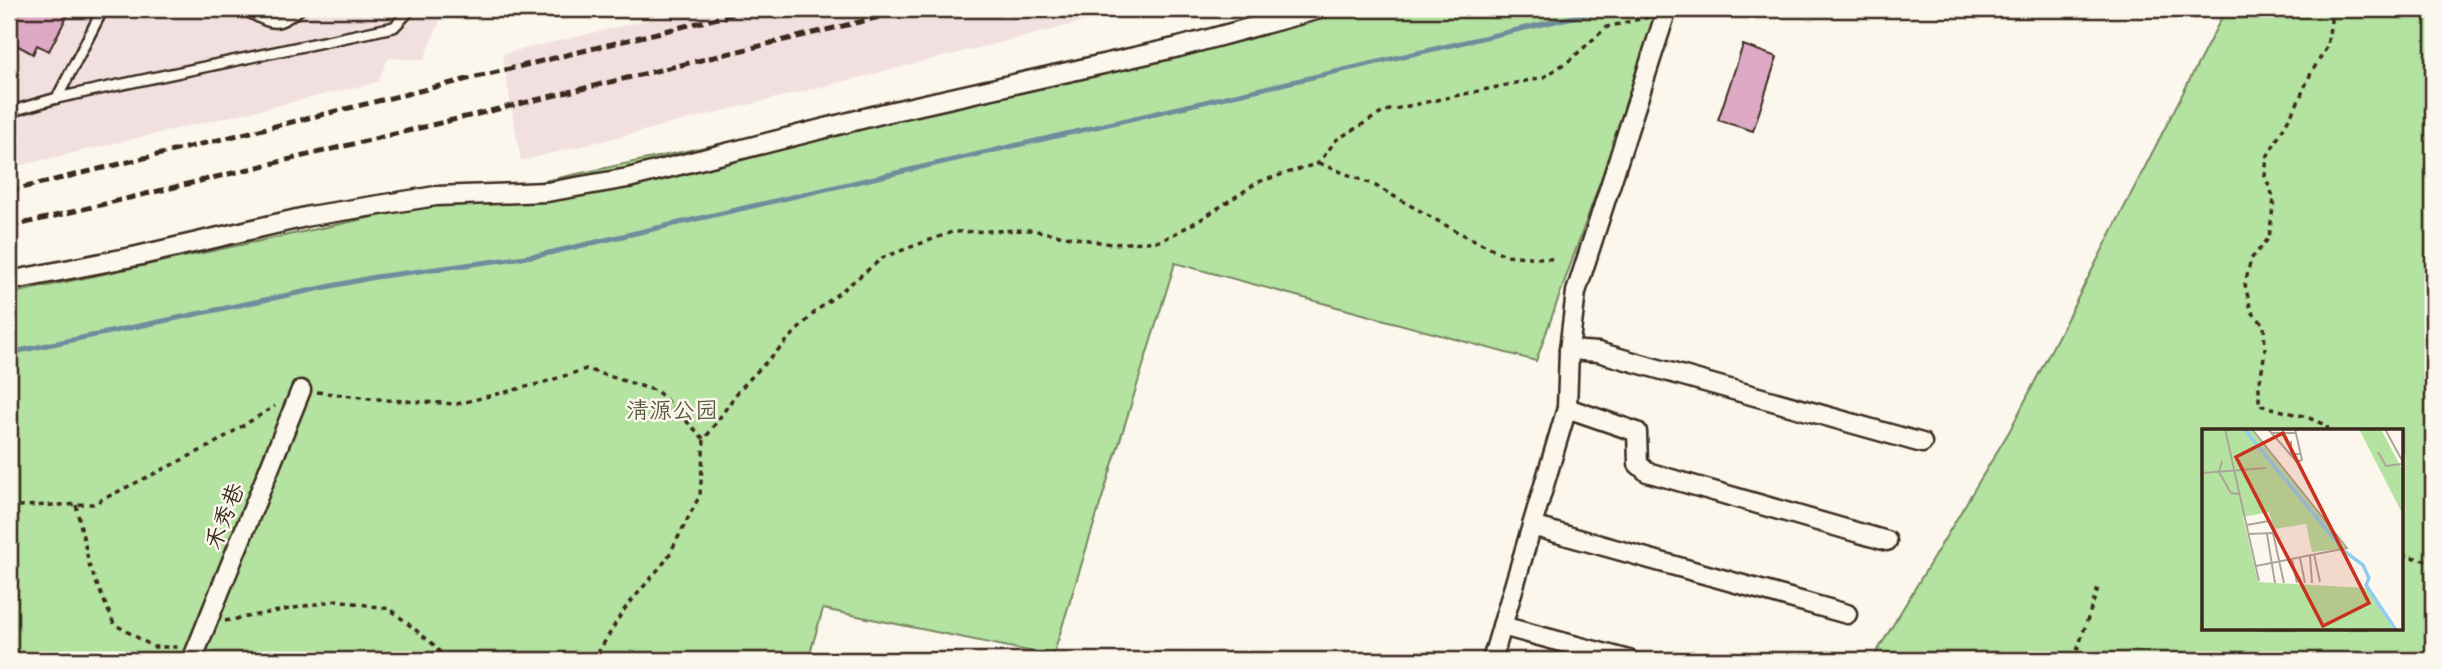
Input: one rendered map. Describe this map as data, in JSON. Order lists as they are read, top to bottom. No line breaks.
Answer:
{"streets":{"street":["禾秀巷"]},"parks":["清源公园"]}
